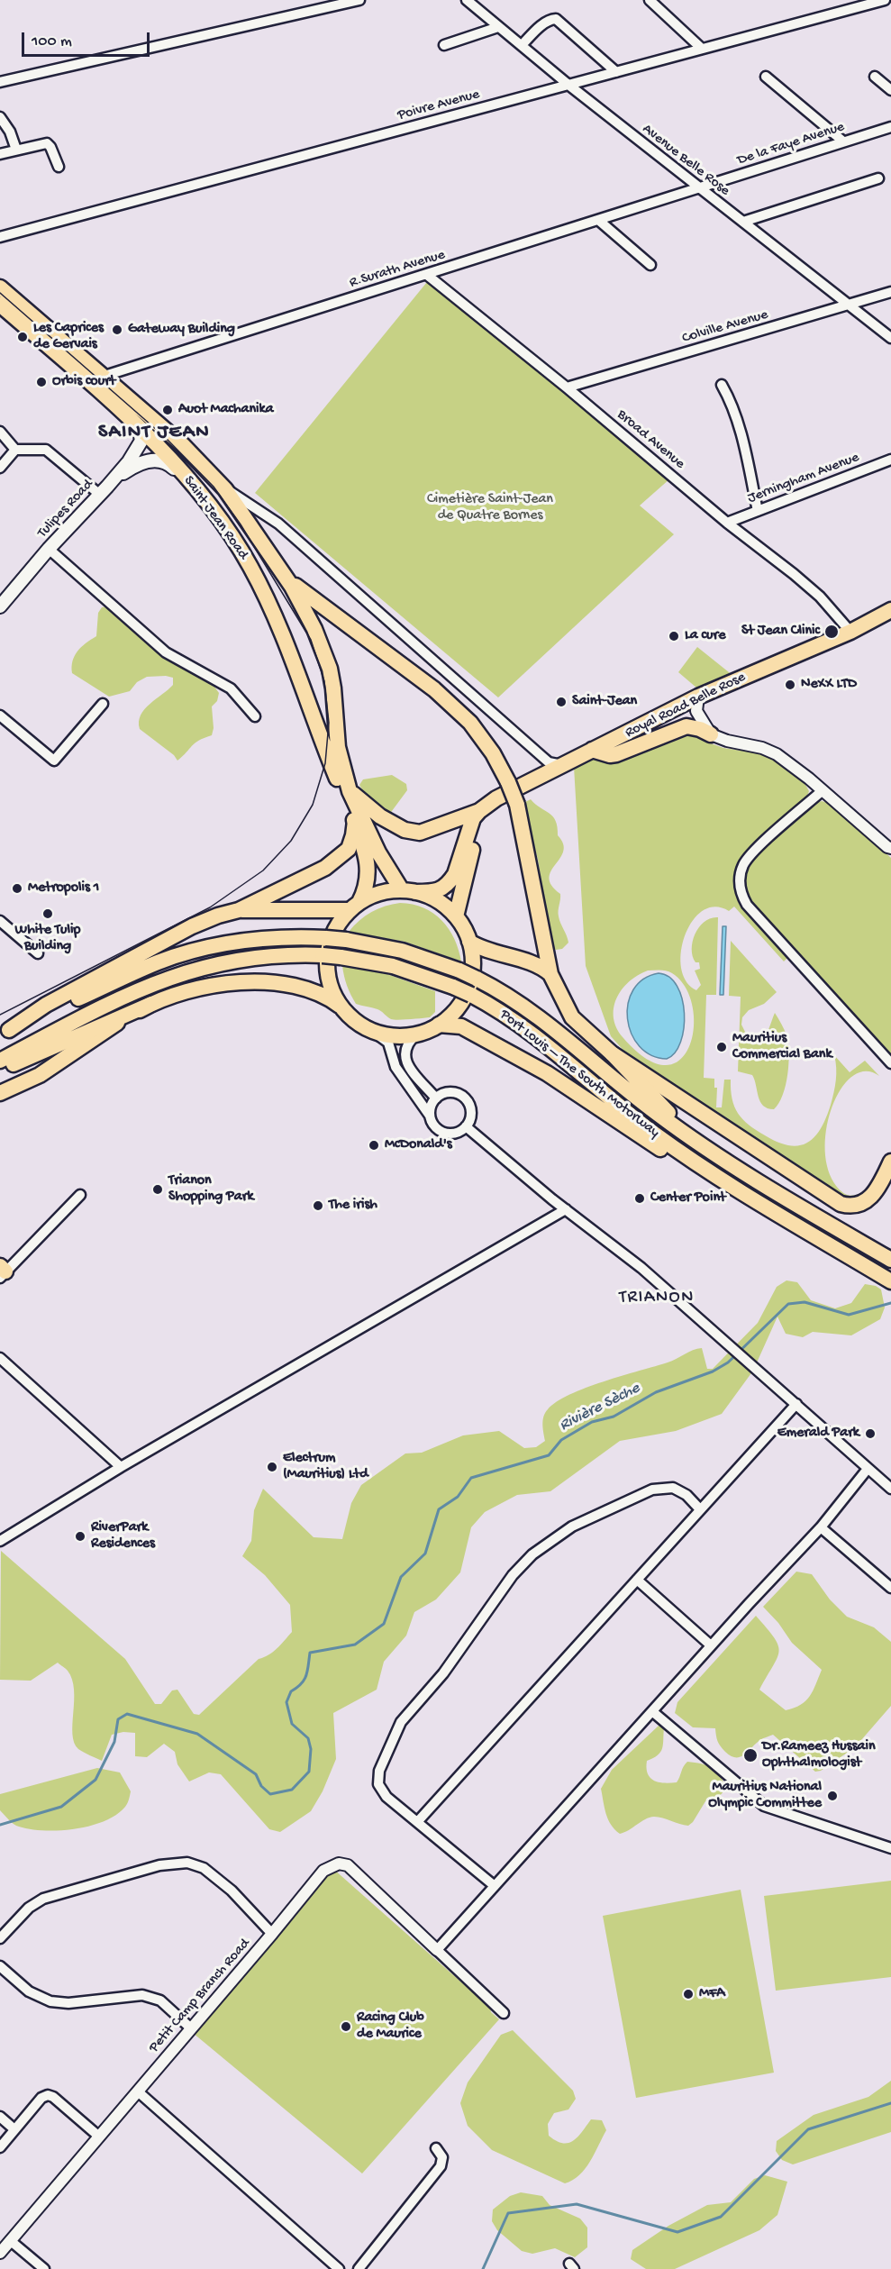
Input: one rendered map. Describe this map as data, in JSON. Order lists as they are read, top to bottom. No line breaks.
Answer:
{"streets":{"main road":["Tulipes Road","Saint Jean Road","Royal Road Belle Rose","Port Louis – The South Motorway"],"street":["Poivre Avenue","De la Faye Avenue","Avenue Belle Rose","R.Surath Avenue","Colville Avenue","Broad Avenue","Jerningham Avenue","Petit Camp Branch Road"]},"crossings":[["Poivre Avenue","Avenue Belle Rose"],["De la Faye Avenue","Avenue Belle Rose"],["De la Faye Avenue","R.Surath Avenue"],["Avenue Belle Rose","R.Surath Avenue"],["Avenue Belle Rose","Colville Avenue"],["R.Surath Avenue","Broad Avenue"],["R.Surath Avenue","Saint Jean Road"],["Colville Avenue","Broad Avenue"],["Broad Avenue","Jerningham Avenue"],["Broad Avenue","Royal Road Belle Rose"],["Tulipes Road","Saint Jean Road"],["Saint Jean Road","Royal Road Belle Rose"]],"districts":["SAINT JEAN","TRIANON"],"water":["Rivière Sèche"],"parks":["Cimetière Saint-Jean de Quatre Bornes"],"places":["Gateway Building","Les Caprices de Gervais","Orbis court","Auot Machanika","St Jean Clinic","La cure","NeXX LTD","Saint-Jean","Metropolis 1","White Tulip Building","Mauritius Commercial Bank","McDonald's","Trianon Shopping Park","Center Point","The irish","Emerald Park","Electrum (Mauritius) Ltd","RiverPark Residences","Dr.Rameez Hussain Ophthalmologist","Mauritius National Olympic Committee","MFA","Racing Club de Maurice"],"scale_bar":"100 m"}
